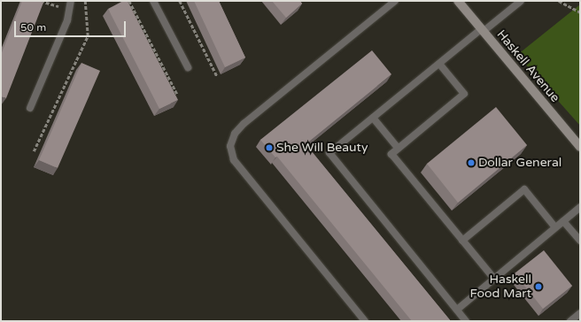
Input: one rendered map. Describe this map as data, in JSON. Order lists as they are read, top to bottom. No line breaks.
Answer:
{"streets":{"main road":["Haskell Avenue"]},"places":["She Will Beauty","Dollar General","Haskell Food Mart"],"scale_bar":"50 m"}
